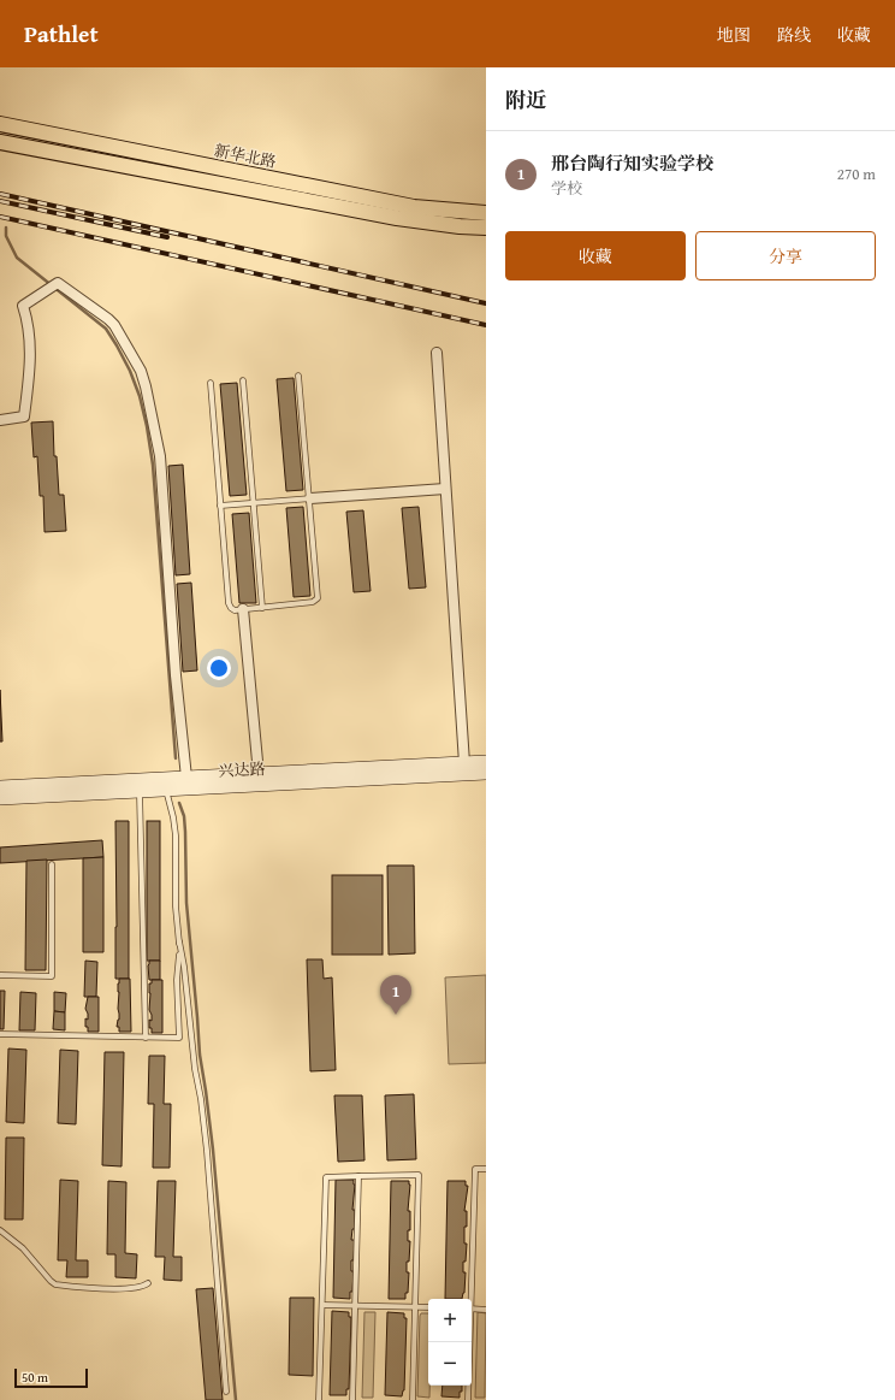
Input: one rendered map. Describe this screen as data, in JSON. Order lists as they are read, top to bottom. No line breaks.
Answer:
{"streets":{"main road":["新华北路","兴达路"]},"scale_bar":"50 m","page":{"header":"Pathlet","nav":["地图","路线","收藏"],"heading":"附近","list":[{"mark":"1","name":"邢台陶行知实验学校","note":"学校","value":"270 m"}],"buttons":["收藏","分享"],"pins":"1","map_buttons":["+","−"],"scale":"50 m"}}
